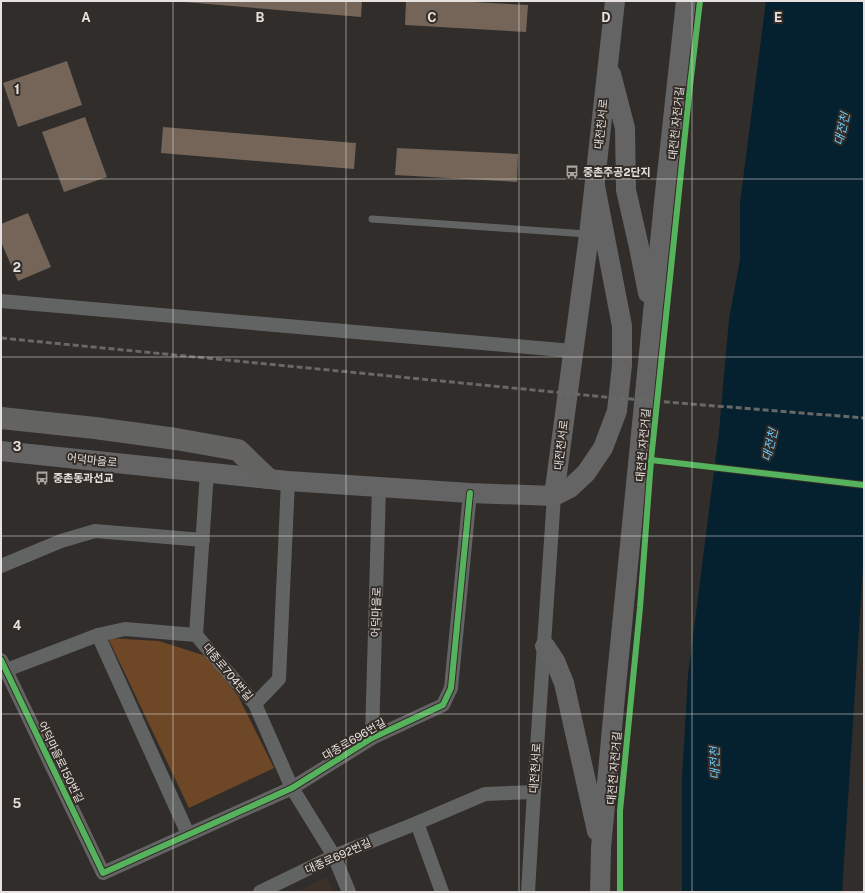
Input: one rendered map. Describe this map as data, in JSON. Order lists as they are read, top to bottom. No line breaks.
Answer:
{"streets":{"main road":["대전천서로","어덕마을로"],"street":["대종로704번길","대종로696번길","어덕마을로150번길","대종로692번길"],"cycle path":["대전천 자전거길"]},"crossings":[["대전천서로","어덕마을로"],["대전천서로","대종로692번길"],["어덕마을로","대종로696번길"],["대종로704번길","대종로696번길"],["대종로704번길","어덕마을로150번길"],["대종로704번길","대종로692번길"],["대종로696번길","어덕마을로150번길"]],"water":["대전천"],"places":{"bus stop":["중촌주공2단지","중촌동과선교"]},"grid":{"columns":["A","B","C","D","E"],"rows":["1","2","3","4","5"]}}
